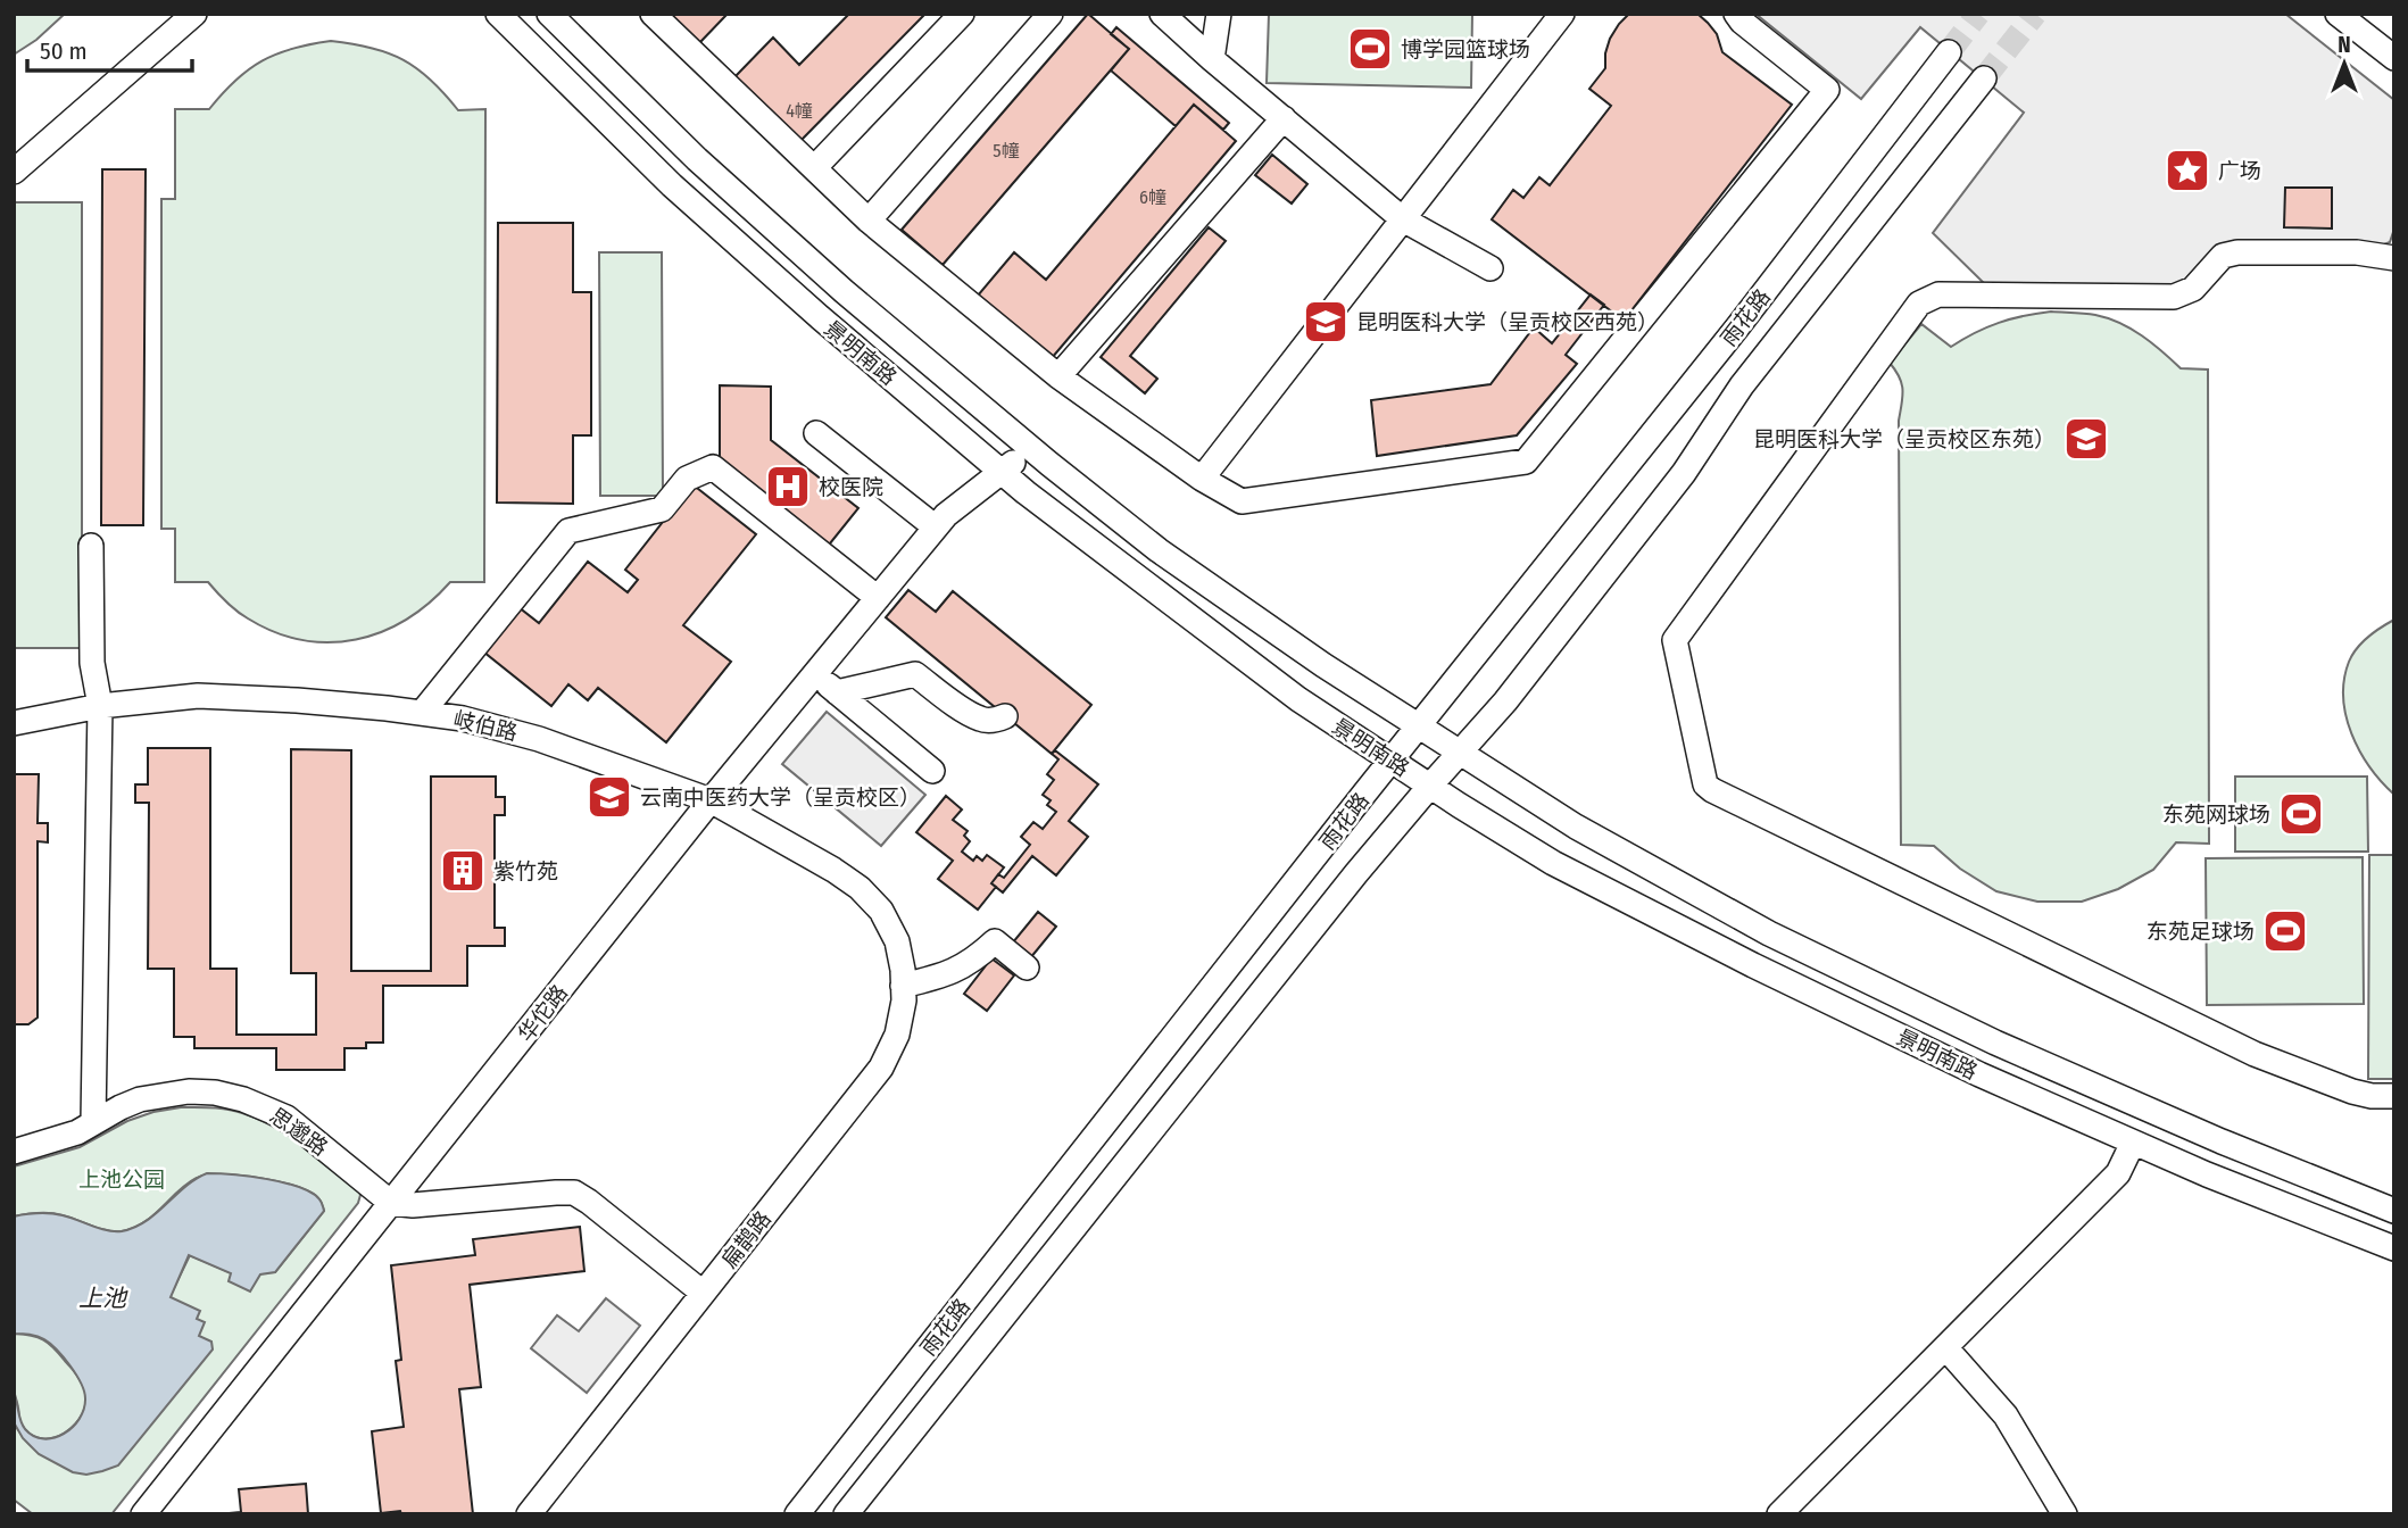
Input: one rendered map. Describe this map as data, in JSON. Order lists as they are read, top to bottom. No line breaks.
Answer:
{"streets":{"street":["雨花路","景明南路","岐伯路","华佗路","思邈路","扁鹊路"]},"crossings":[["雨花路","景明南路"],["景明南路","华佗路"],["岐伯路","华佗路"],["岐伯路","扁鹊路"],["华佗路","思邈路"]],"water":["上池"],"parks":["上池公园"],"places":{"sports":["博学园篮球场","东苑网球场","东苑足球场"],"place":["广场"],"school or university":["昆明医科大学（呈贡校区西苑）","昆明医科大学（呈贡校区东苑）","云南中医药大学（呈贡校区）"],"hospital":["校医院"],"building":["紫竹苑"]},"house_numbers":["4幢","5幢","6幢"],"scale_bar":"50 m","north":"top"}
